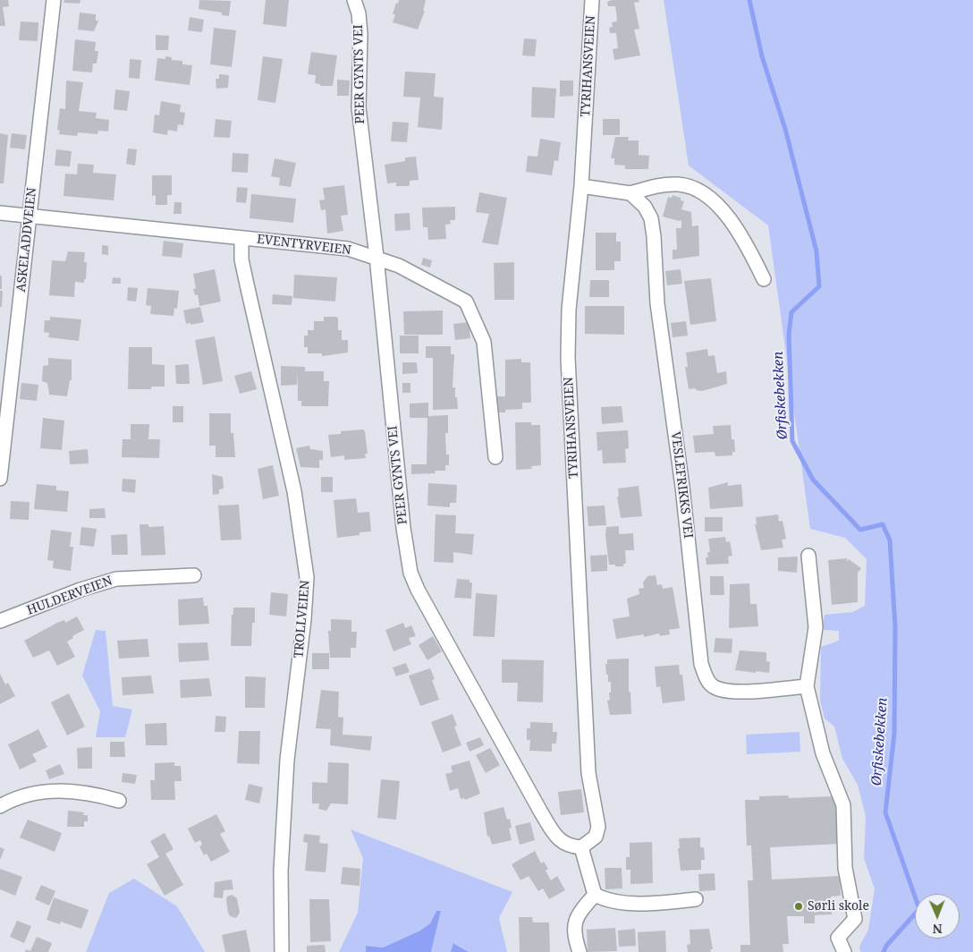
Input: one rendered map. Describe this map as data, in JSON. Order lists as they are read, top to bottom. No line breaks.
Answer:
{"streets":{"street":["TYRIHANSVEIEN","PEER GYNTS VEI","ASKELADDVEIEN","EVENTYRVEIEN","VESLEFRIKKS VEI","HULDERVEIEN","TROLLVEIEN"]},"crossings":[["TYRIHANSVEIEN","PEER GYNTS VEI"],["PEER GYNTS VEI","EVENTYRVEIEN"],["ASKELADDVEIEN","EVENTYRVEIEN"],["EVENTYRVEIEN","TROLLVEIEN"]],"water":["Ørfiskebekken"],"places":["Sørli skole"],"north":"bottom"}
